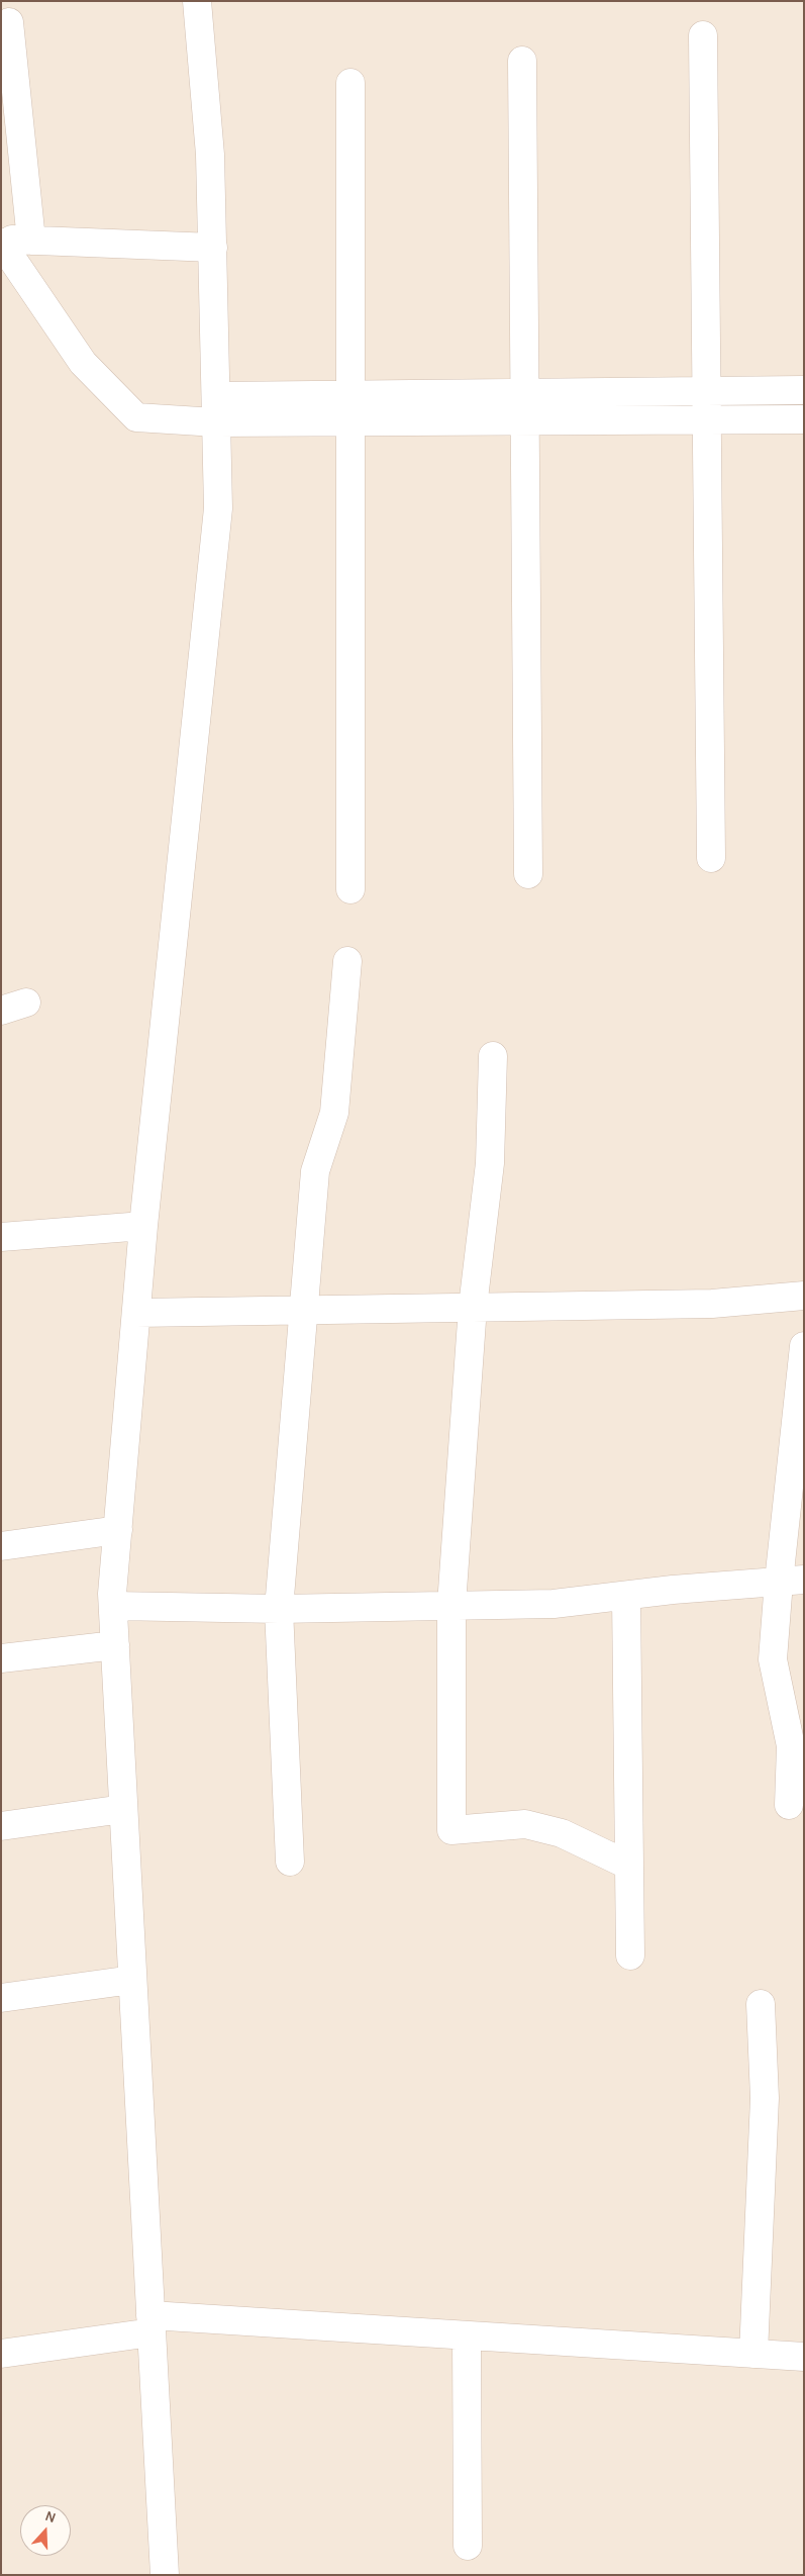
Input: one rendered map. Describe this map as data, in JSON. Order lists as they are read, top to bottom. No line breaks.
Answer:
{"north":"top"}
